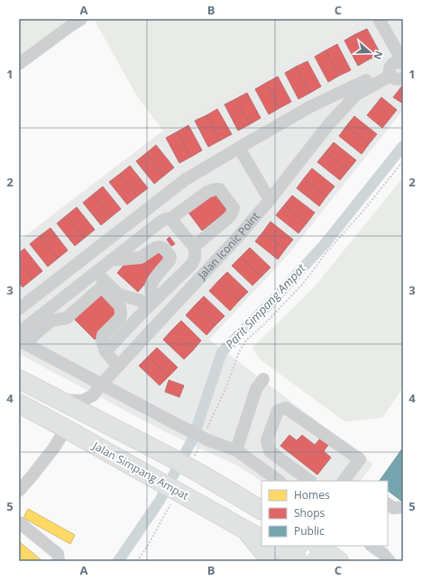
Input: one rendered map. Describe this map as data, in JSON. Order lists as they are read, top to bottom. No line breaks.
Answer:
{"streets":{"highway":["Jalan Simpang Ampat"],"street":["Jalan Iconic Point"]},"water":["Parit Simpang Ampat"],"legend":["Homes","Shops","Public"],"north":"right","grid":{"columns":["A","B","C"],"rows":["1","2","3","4","5"]}}
